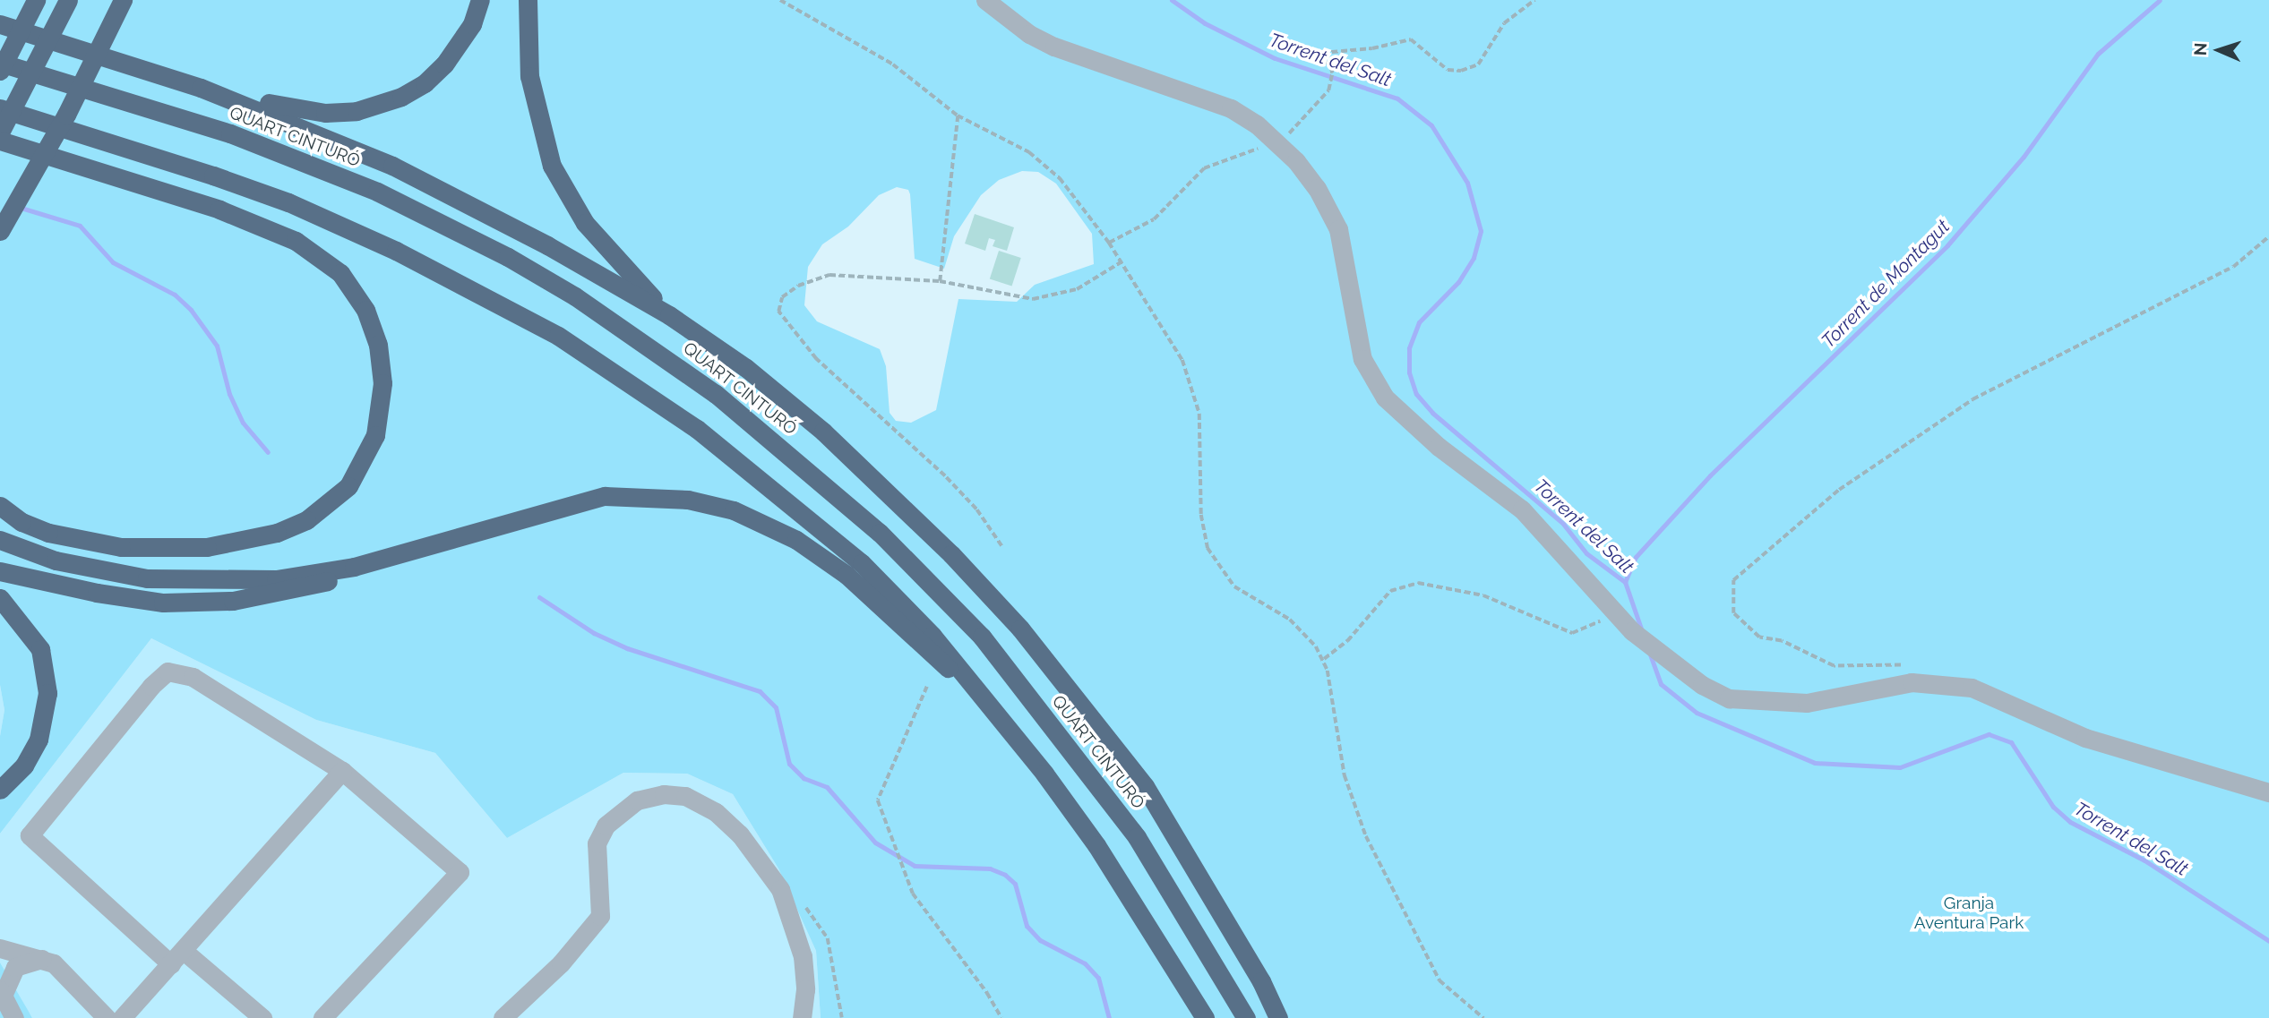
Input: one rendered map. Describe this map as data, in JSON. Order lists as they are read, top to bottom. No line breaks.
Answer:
{"streets":{"highway":["QUART CINTURÓ"]},"water":["Torrent del Salt","Torrent de Montagut"],"parks":["Granja Aventura Park"],"north":"left"}
